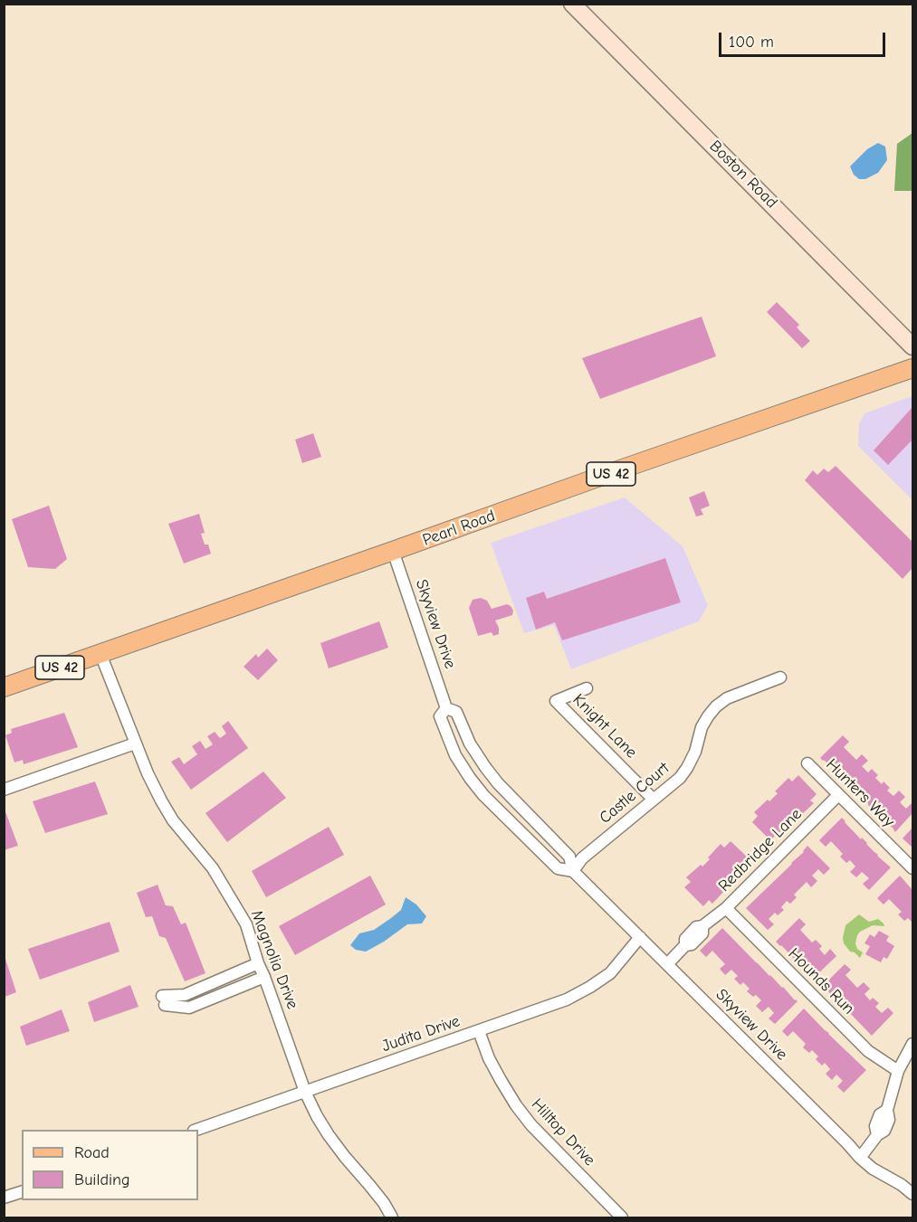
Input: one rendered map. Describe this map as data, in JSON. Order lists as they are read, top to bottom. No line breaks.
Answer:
{"streets":{"main road":["US 42","Pearl Road"],"street":["Boston Road","Skyview Drive","Knight Lane","Castle Court","Hunters Way","Redbridge Lane","Magnolia Drive","Hounds Run","Judita Drive","Hilltop Drive"]},"crossings":[["Pearl Road","Skyview Drive"],["Pearl Road","Magnolia Drive"],["Skyview Drive","Castle Court"],["Skyview Drive","Redbridge Lane"],["Skyview Drive","Judita Drive"],["Knight Lane","Castle Court"],["Hunters Way","Redbridge Lane"],["Redbridge Lane","Hounds Run"],["Magnolia Drive","Judita Drive"],["Judita Drive","Hilltop Drive"]],"legend":["Road","Building"],"scale_bar":"100 m"}
